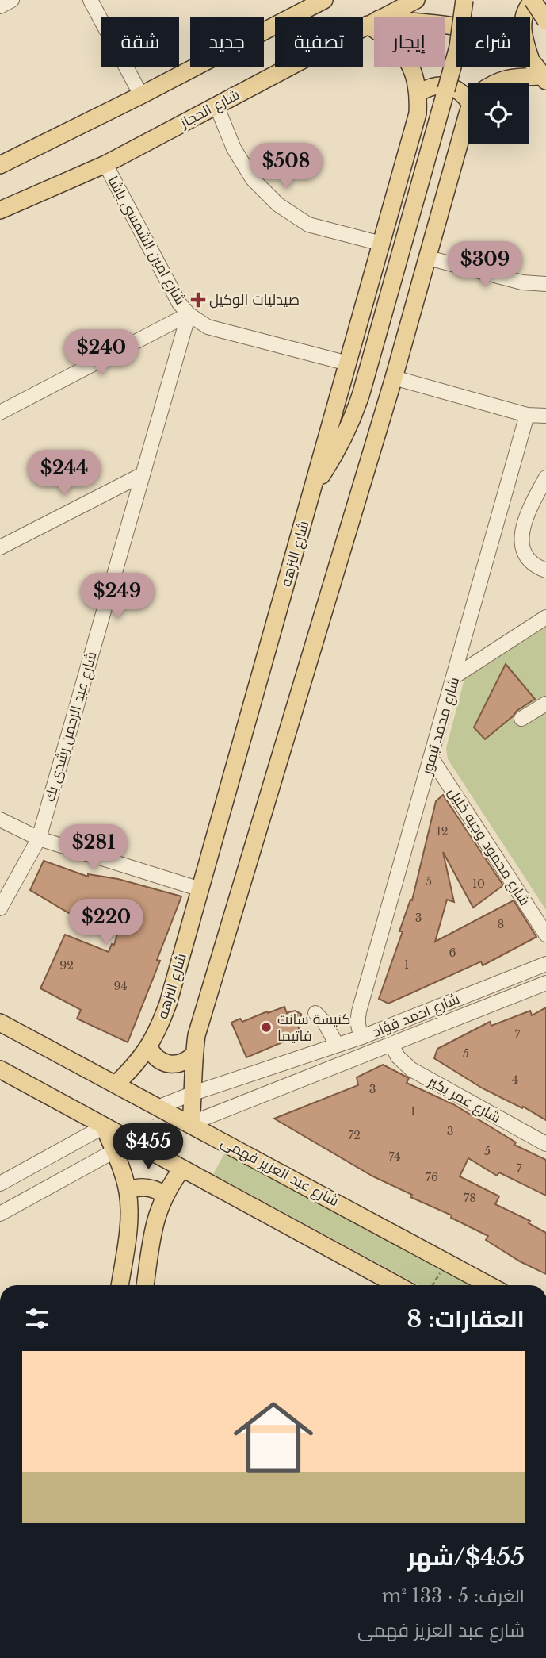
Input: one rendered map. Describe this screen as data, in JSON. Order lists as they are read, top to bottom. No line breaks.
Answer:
{"streets":{"main road":["شارع الحجاز","شارع النزهه","شارع عبد العزيز فهمى"],"street":["شارع امين الشمسى باشا","شارع محمد تيمور","شارع عبد الرحمن رشدى بك","شارع محمود وجيه خليل","شارع احمد فؤاد","شارع عمر بكير"]},"crossings":[["شارع الحجاز","شارع امين الشمسى باشا"],["شارع الحجاز","شارع النزهه"],["شارع امين الشمسى باشا","شارع النزهه"],["شارع امين الشمسى باشا","شارع عبد الرحمن رشدى بك"],["شارع النزهه","شارع عبد العزيز فهمى"],["شارع محمد تيمور","شارع محمود وجيه خليل"],["شارع محمد تيمور","شارع احمد فؤاد"],["شارع احمد فؤاد","شارع عمر بكير"],["شارع احمد فؤاد","شارع عبد العزيز فهمى"]],"places":{"health":["صيدليات الوكيل"],"other":["كنيسة سانت فاتيما"]},"house_numbers":["12","5","10","3","8","6","1","92","94","7","5","4","3","1","3","72","5","74","7","76","78"],"page":{"chip":["شراء","إيجار","تصفية","جديد","شقة"],"price":["$508","$309","$240","$244","$249","$281","$220","$455"],"heading":"العقارات: 8","list":[{"name":"$455/شهر","note":"الغرف: 5 · 133 m² · شارع عبد العزيز فهمى"}]}}
